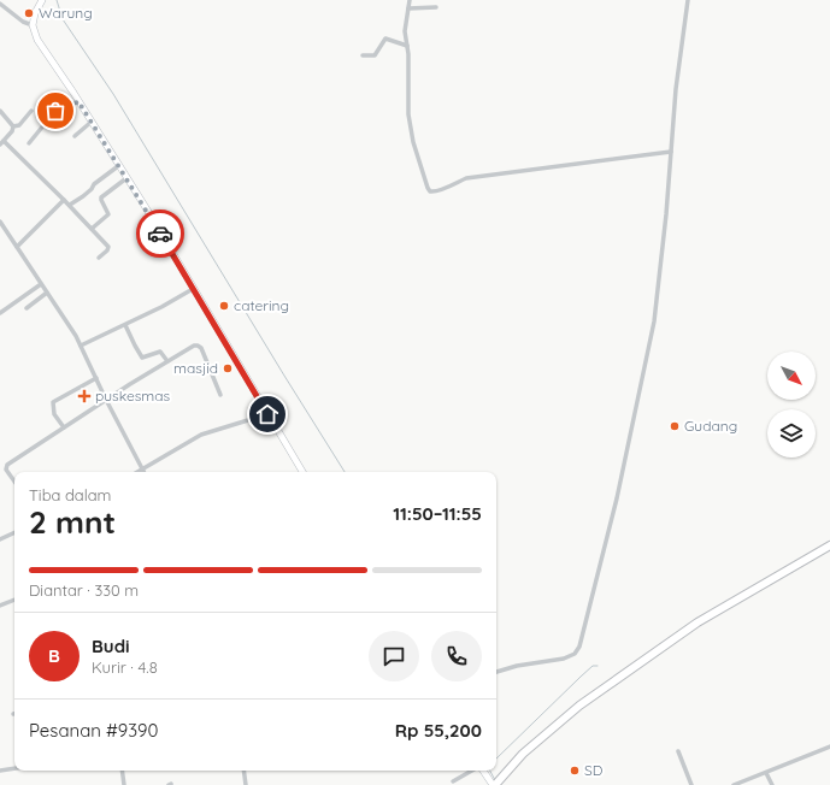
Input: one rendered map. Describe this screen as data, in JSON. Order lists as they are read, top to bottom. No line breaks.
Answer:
{"places":{"other":["Warung","catering","masjid","Gudang","SD"],"health":["puskesmas"]},"north":"bottom right","page":{"heading":["2 mnt","Tiba dalam","11:50–11:55"],"panel":["Budi","Kurir · 4.8","Pesanan #9390","Rp 55,200"],"bar":"Diantar · 330 m","round":"B"}}
